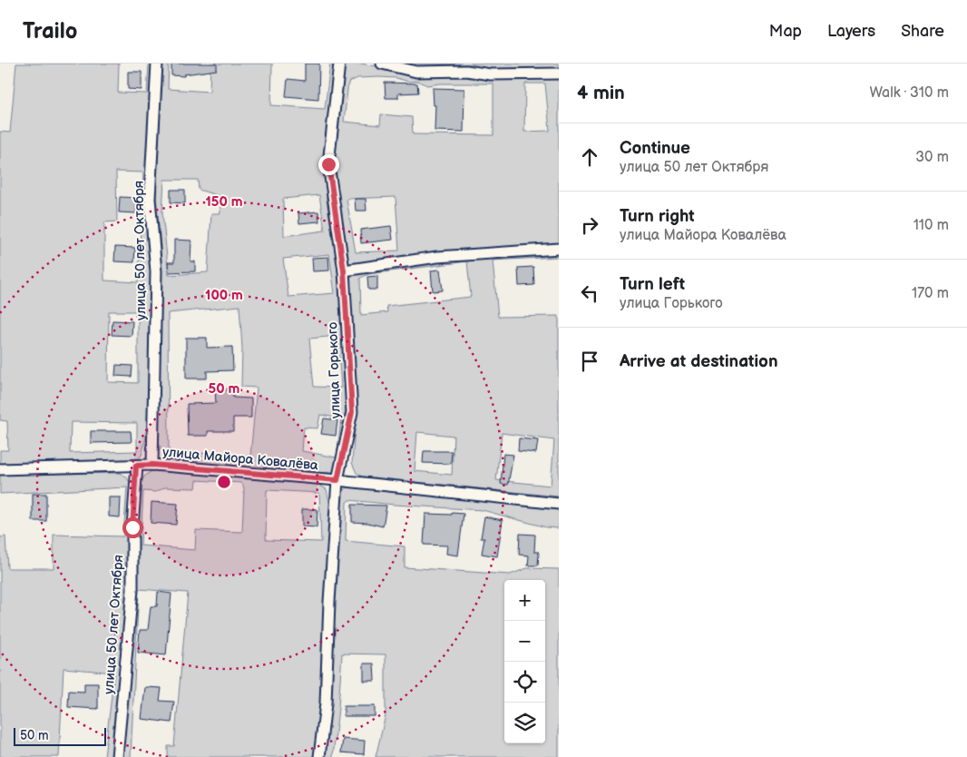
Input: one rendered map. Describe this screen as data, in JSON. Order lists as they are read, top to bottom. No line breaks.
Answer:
{"streets":{"street":["улица 50 лет Октября","улица Горького","улица Майора Ковалёва"]},"crossings":[["улица 50 лет Октября","улица Майора Ковалёва"],["улица Горького","улица Майора Ковалёва"]],"scale_bar":"50 m","page":{"header":"Trailo","nav":["Map","Layers","Share"],"heading":["4 min","Walk · 310 m"],"list":[["Continue","улица 50 лет Октября","30 m"],["Turn right","улица Майора Ковалёва","110 m"],["Turn left","улица Горького","170 m"],"Arrive at destination"],"map_buttons":["+","−"],"scale":"50 m"},"rings":["150 m","100 m","50 m"]}
